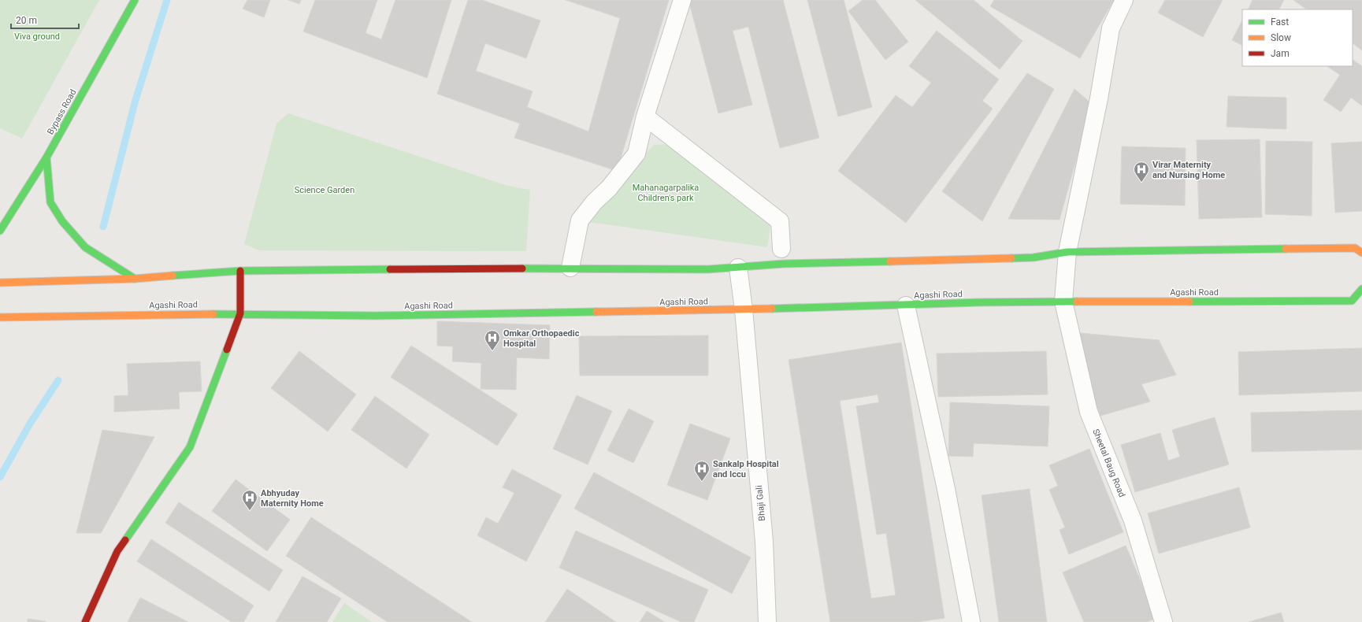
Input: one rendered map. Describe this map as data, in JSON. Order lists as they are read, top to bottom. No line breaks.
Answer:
{"streets":{"street":["Bypass Road","Agashi Road","Sheetal Baug Road","Bhaji Gali"]},"crossings":[["Agashi Road","Sheetal Baug Road"],["Agashi Road","Bhaji Gali"]],"parks":["Viva ground","Mahanagarpalika Children's park","Science Garden"],"places":{"hospital":["Virar Maternity and Nursing Home","Omkar Orthopaedic Hospital","Sankalp Hospital and Iccu","Abhyuday Maternity Home"]},"legend":["Fast","Slow","Jam"],"scale_bar":"20 m"}
